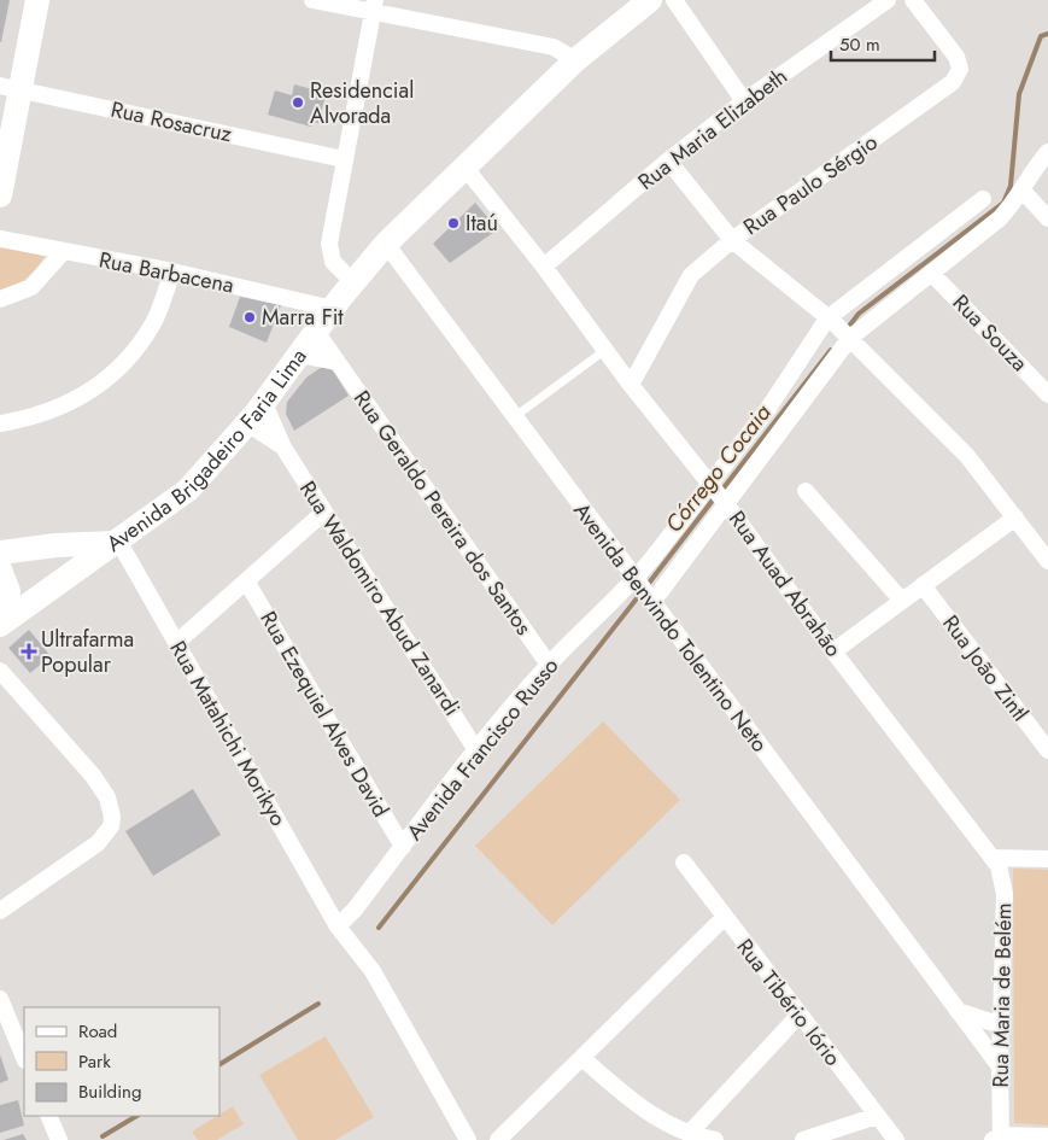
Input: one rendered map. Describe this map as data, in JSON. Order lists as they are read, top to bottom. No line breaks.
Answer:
{"streets":{"main road":["Avenida Brigadeiro Faria Lima"],"street":["Rua Rosacruz","Rua Maria Elizabeth","Rua Paulo Sérgio","Rua Barbacena","Rua Souza","Rua Geraldo Pereira dos Santos","Rua Auad Abrahão","Rua Waldomiro Abud Zanardi","Avenida Benvindo Tolentino Neto","Rua João Zintl","Rua Ezequiel Alves David","Rua Matahichi Morikyo","Avenida Francisco Russo","Rua Maria de Belém","Rua Tibério Iório"]},"crossings":[["Rua Maria Elizabeth","Rua Auad Abrahão"],["Rua Paulo Sérgio","Rua Auad Abrahão"],["Rua Barbacena","Avenida Brigadeiro Faria Lima"],["Avenida Brigadeiro Faria Lima","Rua Geraldo Pereira dos Santos"],["Avenida Brigadeiro Faria Lima","Rua Auad Abrahão"],["Avenida Brigadeiro Faria Lima","Rua Waldomiro Abud Zanardi"],["Avenida Brigadeiro Faria Lima","Avenida Benvindo Tolentino Neto"],["Avenida Brigadeiro Faria Lima","Rua Matahichi Morikyo"],["Rua Geraldo Pereira dos Santos","Avenida Francisco Russo"],["Rua Auad Abrahão","Avenida Francisco Russo"],["Rua Auad Abrahão","Rua Maria de Belém"],["Rua Waldomiro Abud Zanardi","Avenida Francisco Russo"],["Avenida Benvindo Tolentino Neto","Avenida Francisco Russo"],["Avenida Benvindo Tolentino Neto","Rua Maria de Belém"],["Rua Ezequiel Alves David","Avenida Francisco Russo"],["Rua Matahichi Morikyo","Avenida Francisco Russo"]],"water":["Córrego Cocaia"],"places":{"other":["Residencial Alvorada","Itaú","Marra Fit"],"health":["Ultrafarma Popular"]},"legend":["Road","Park","Building"],"scale_bar":"50 m"}
